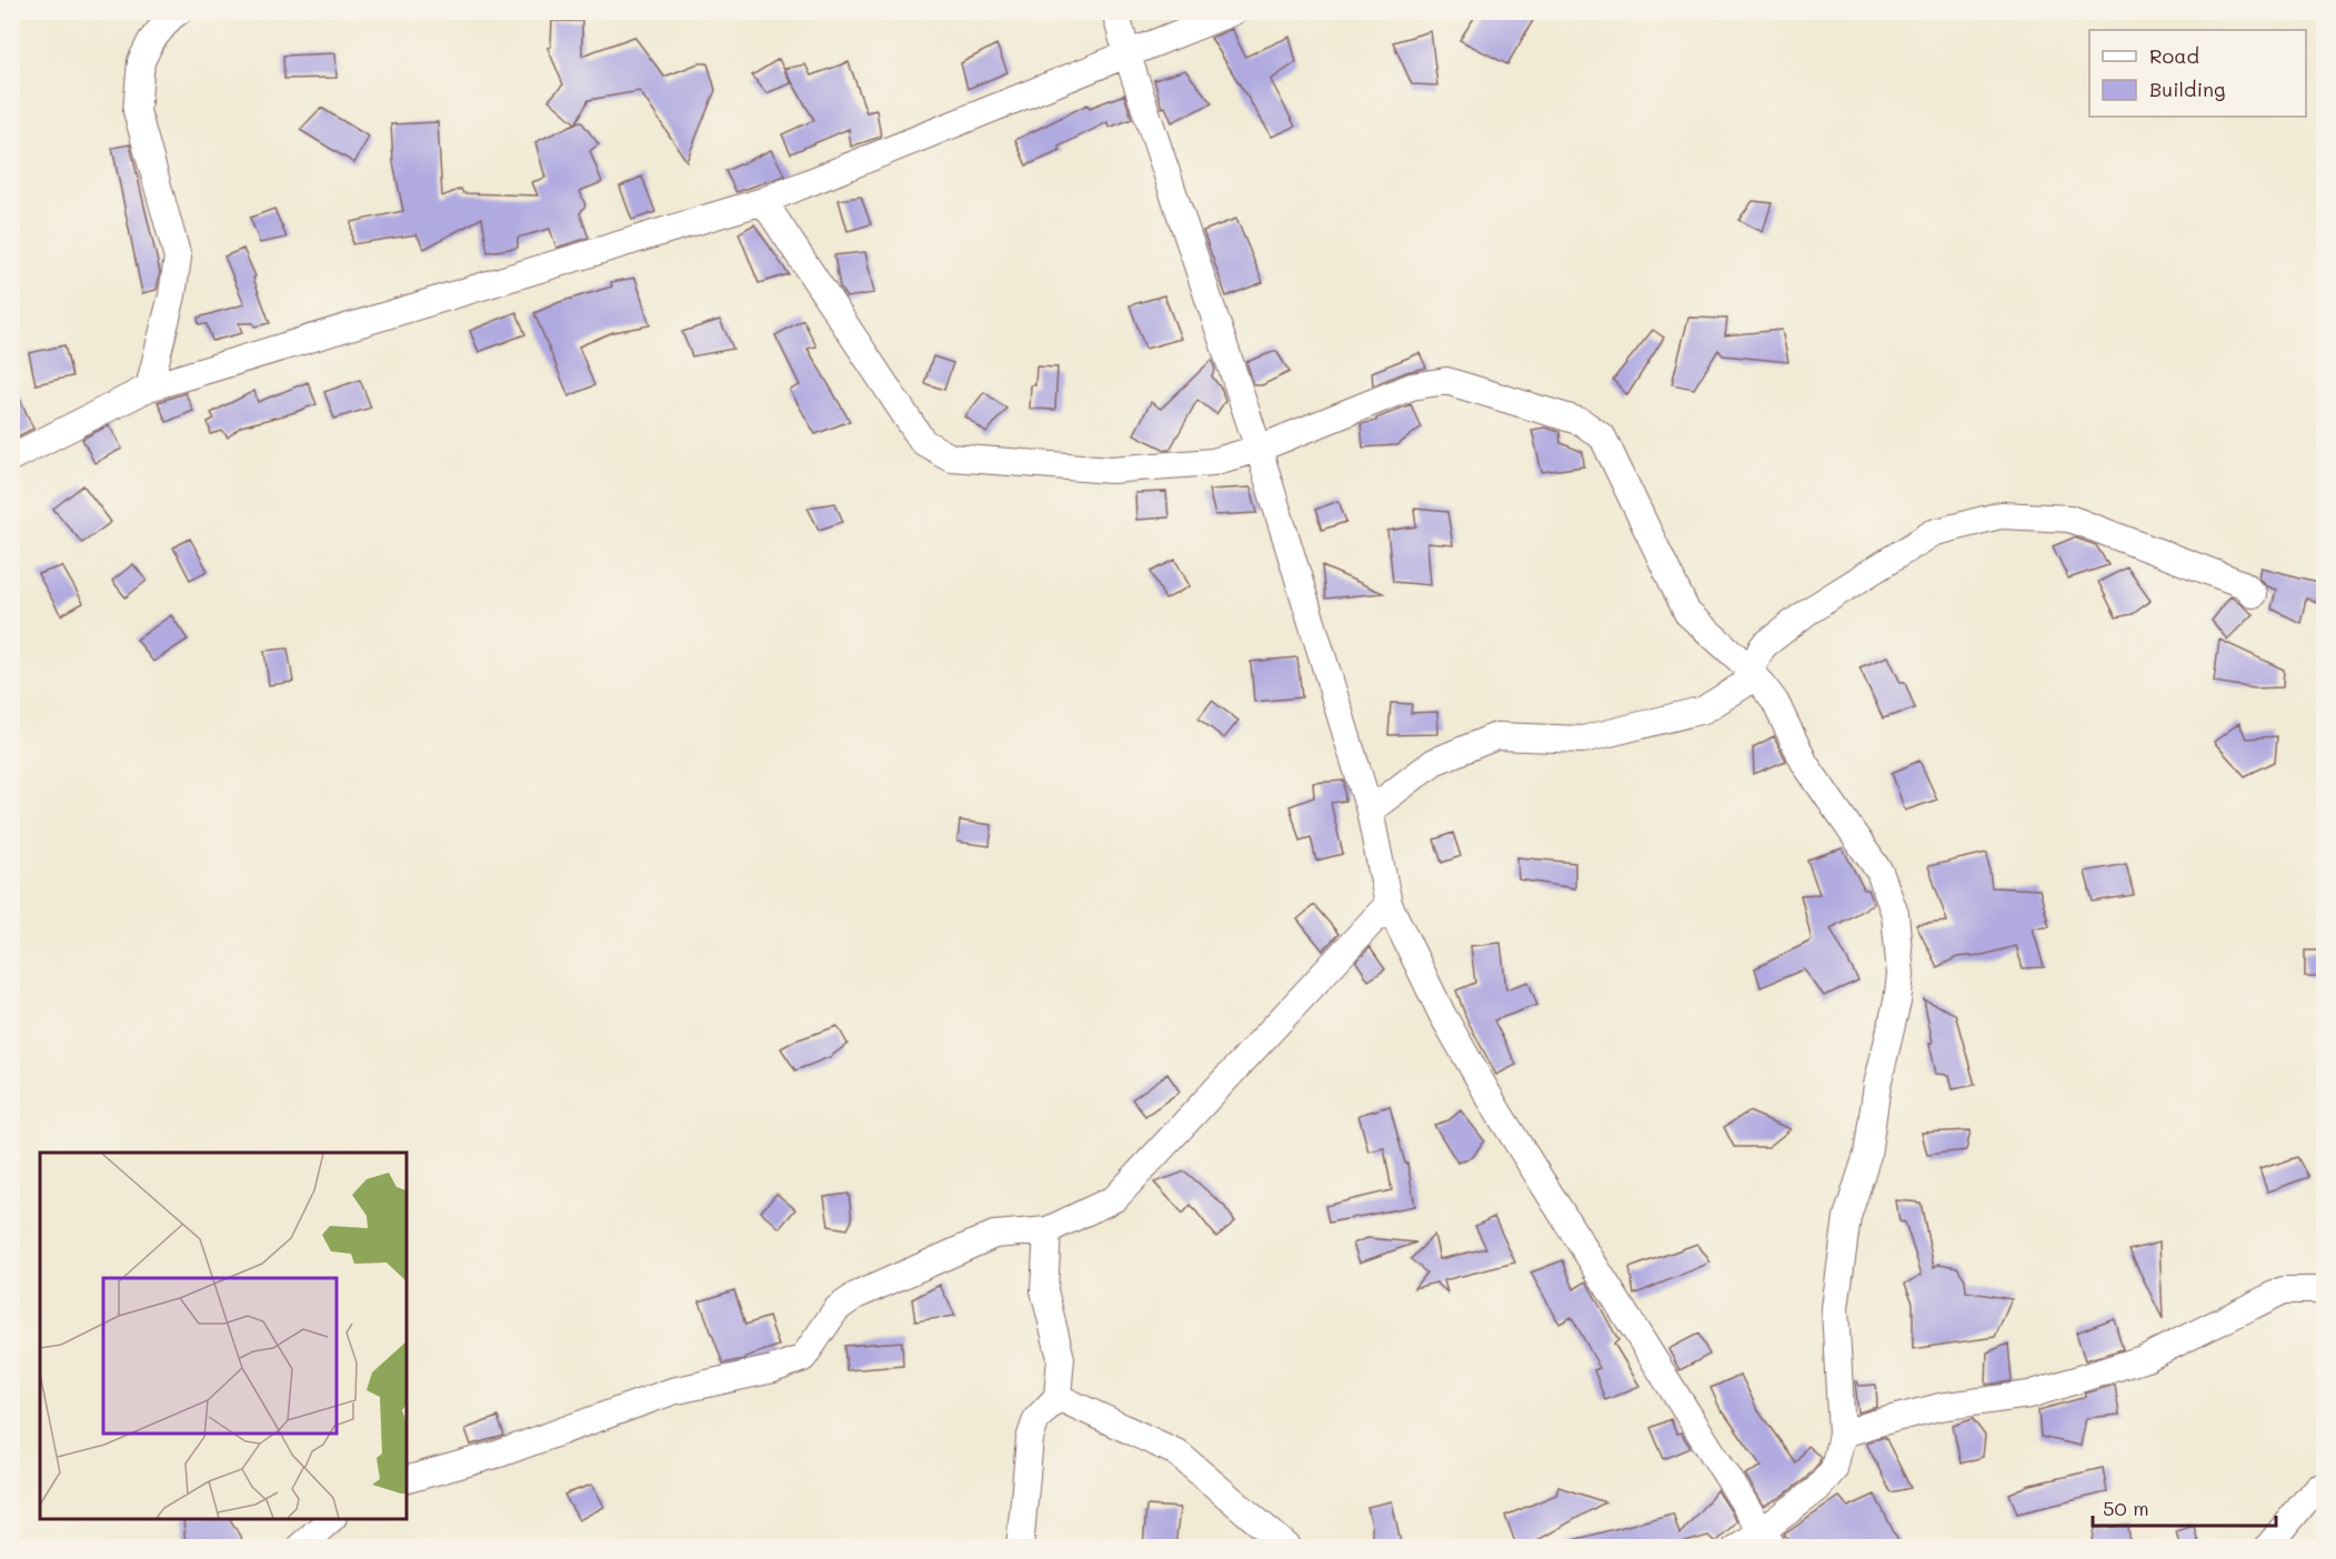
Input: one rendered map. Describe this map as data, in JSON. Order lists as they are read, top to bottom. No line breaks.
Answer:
{"legend":["Road","Building"],"scale_bar":"50 m"}
